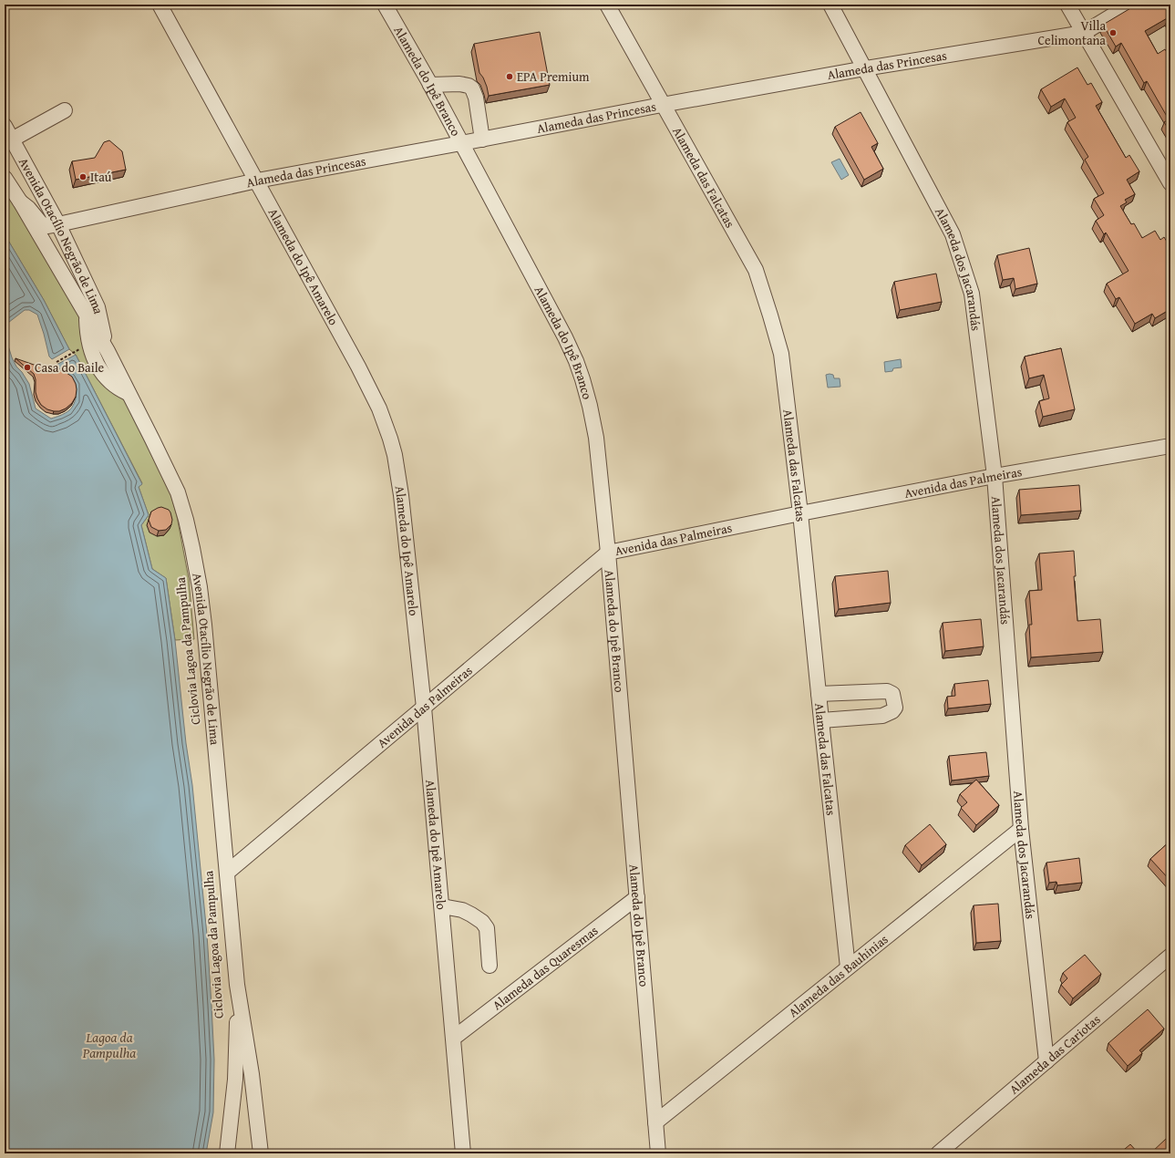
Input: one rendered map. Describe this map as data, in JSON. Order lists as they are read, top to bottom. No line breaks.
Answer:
{"streets":{"street":["Alameda das Princesas","Alameda do Ipê Branco","Alameda das Falcatas","Avenida Otacílio Negrão de Lima","Alameda do Ipê Amarelo","Alameda dos Jacarandás","Avenida das Palmeiras","Alameda das Quaresmas","Alameda das Bauhinias","Alameda das Cariotas"]},"crossings":[["Alameda das Princesas","Alameda do Ipê Branco"],["Alameda das Princesas","Alameda das Falcatas"],["Alameda das Princesas","Avenida Otacílio Negrão de Lima"],["Alameda das Princesas","Alameda do Ipê Amarelo"],["Alameda das Princesas","Alameda dos Jacarandás"],["Alameda do Ipê Branco","Avenida das Palmeiras"],["Alameda do Ipê Branco","Alameda das Quaresmas"],["Alameda do Ipê Branco","Alameda das Bauhinias"],["Alameda das Falcatas","Avenida das Palmeiras"],["Alameda das Falcatas","Alameda das Bauhinias"],["Avenida Otacílio Negrão de Lima","Avenida das Palmeiras"],["Alameda do Ipê Amarelo","Avenida das Palmeiras"],["Alameda do Ipê Amarelo","Alameda das Quaresmas"],["Alameda dos Jacarandás","Avenida das Palmeiras"],["Alameda dos Jacarandás","Alameda das Bauhinias"],["Alameda dos Jacarandás","Alameda das Cariotas"]],"water":["Lagoa da Pampulha"],"places":["Villa Celimontana","EPA Premium","Itaú","Casa do Baile"]}
